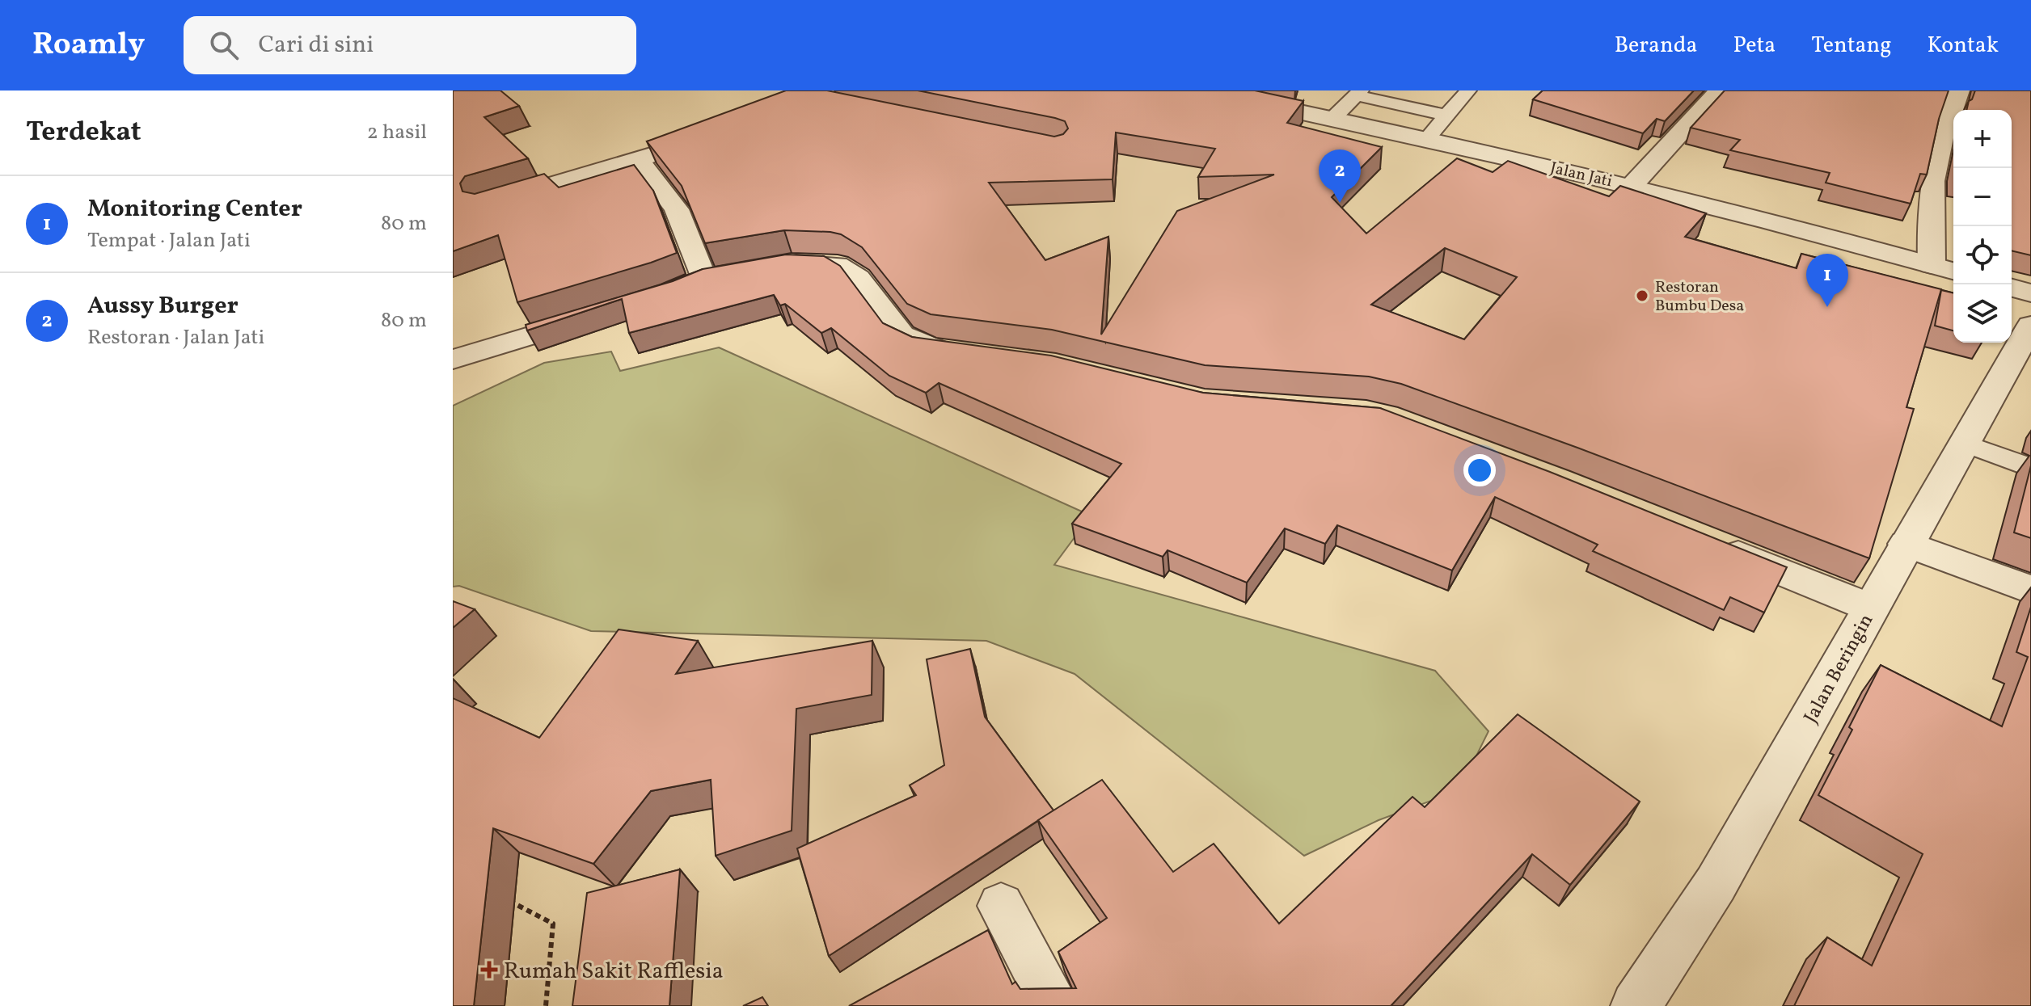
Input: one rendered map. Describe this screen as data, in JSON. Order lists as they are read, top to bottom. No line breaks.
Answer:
{"streets":{"street":["Jalan Jati","Jalan Beringin"]},"places":{"other":["Restoran Bumbu Desa"],"health":["Rumah Sakit Rafflesia"]},"page":{"header":"Roamly","search":"Cari di sini","nav":["Beranda","Peta","Tentang","Kontak"],"heading":["Terdekat","2 hasil"],"map_buttons":["+","−"],"pins":["2","1"],"list":[{"mark":"1","name":"Monitoring Center","note":"Tempat · Jalan Jati","value":"80 m"},{"mark":"2","name":"Aussy Burger","note":"Restoran · Jalan Jati","value":"80 m"}]}}
